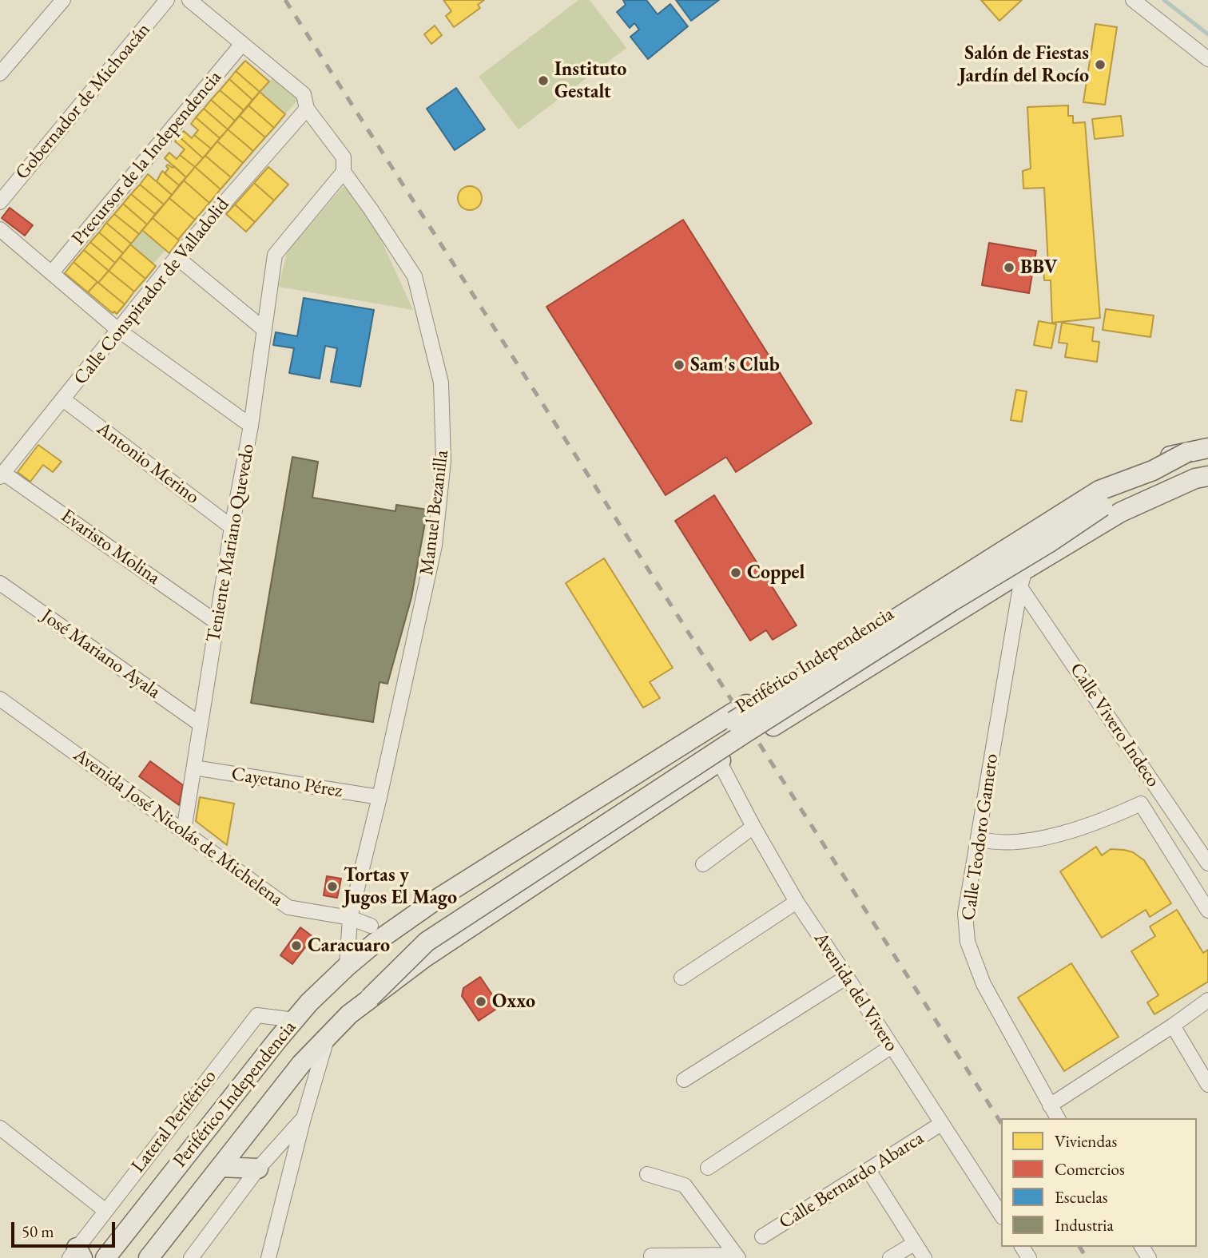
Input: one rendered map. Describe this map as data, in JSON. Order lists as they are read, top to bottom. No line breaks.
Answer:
{"streets":{"highway":["Periférico Independencia"],"street":["Gobernador de Michoacán","Precursor de la Independencia","Calle Conspirador de Valladolid","Antonio Merino","Manuel Bezanilla","Teniente Mariano Quevedo","Evaristo Molina","José Mariano Ayala","Calle Vivero Indeco","Cayetano Pérez","Avenida José Nicolás de Michelena","Calle Teodoro Gamero","Avenida del Vivero","Lateral Periférico","Calle Bernardo Abarca"]},"crossings":[["Precursor de la Independencia","Manuel Bezanilla"],["Calle Conspirador de Valladolid","Antonio Merino"],["Calle Conspirador de Valladolid","Manuel Bezanilla"],["Calle Conspirador de Valladolid","Evaristo Molina"],["Antonio Merino","Teniente Mariano Quevedo"],["Manuel Bezanilla","Teniente Mariano Quevedo"],["Manuel Bezanilla","Periférico Independencia"],["Manuel Bezanilla","Cayetano Pérez"],["Manuel Bezanilla","Avenida José Nicolás de Michelena"],["Teniente Mariano Quevedo","Evaristo Molina"],["Teniente Mariano Quevedo","José Mariano Ayala"],["Teniente Mariano Quevedo","Cayetano Pérez"],["Teniente Mariano Quevedo","Avenida José Nicolás de Michelena"],["Periférico Independencia","Calle Vivero Indeco"],["Periférico Independencia","Avenida José Nicolás de Michelena"],["Periférico Independencia","Calle Teodoro Gamero"],["Periférico Independencia","Avenida del Vivero"],["Periférico Independencia","Lateral Periférico"],["Calle Vivero Indeco","Calle Teodoro Gamero"],["Avenida del Vivero","Calle Bernardo Abarca"]],"places":["Salón de Fiestas Jardín del Rocío","Instituto Gestalt","BBV","Sam's Club","Coppel","Tortas y Jugos El Mago","Caracuaro","Oxxo"],"legend":["Viviendas","Comercios","Escuelas","Industria"],"scale_bar":"50 m"}
